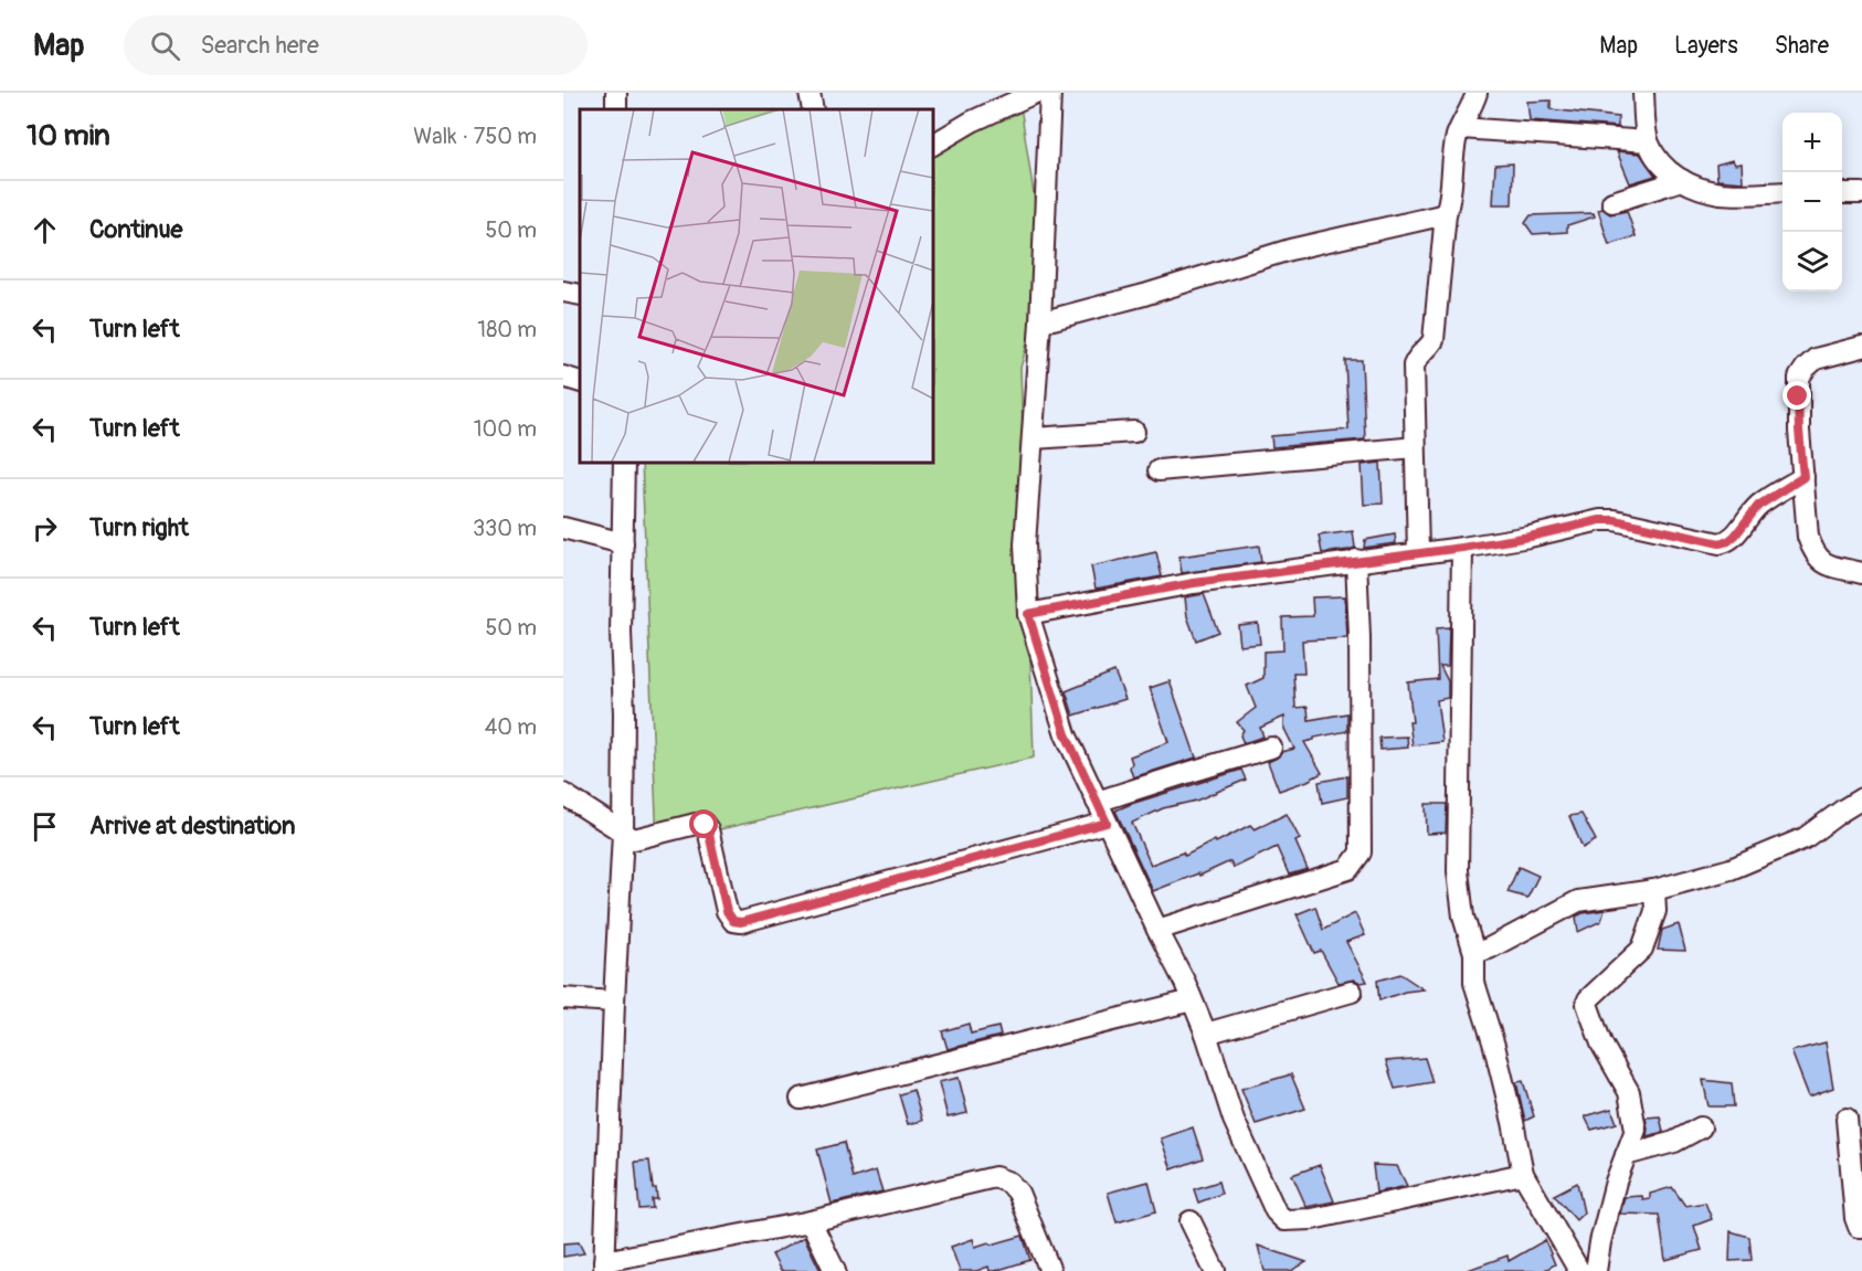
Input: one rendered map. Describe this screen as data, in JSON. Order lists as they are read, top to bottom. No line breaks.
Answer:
{"page":{"header":"Map","search":"Search here","nav":["Map","Layers","Share"],"heading":["10 min","Walk · 750 m"],"map_buttons":["+","−"],"list":[["Continue","50 m"],["Turn left","180 m"],["Turn left","100 m"],["Turn right","330 m"],["Turn left","50 m"],["Turn left","40 m"],"Arrive at destination"]}}
